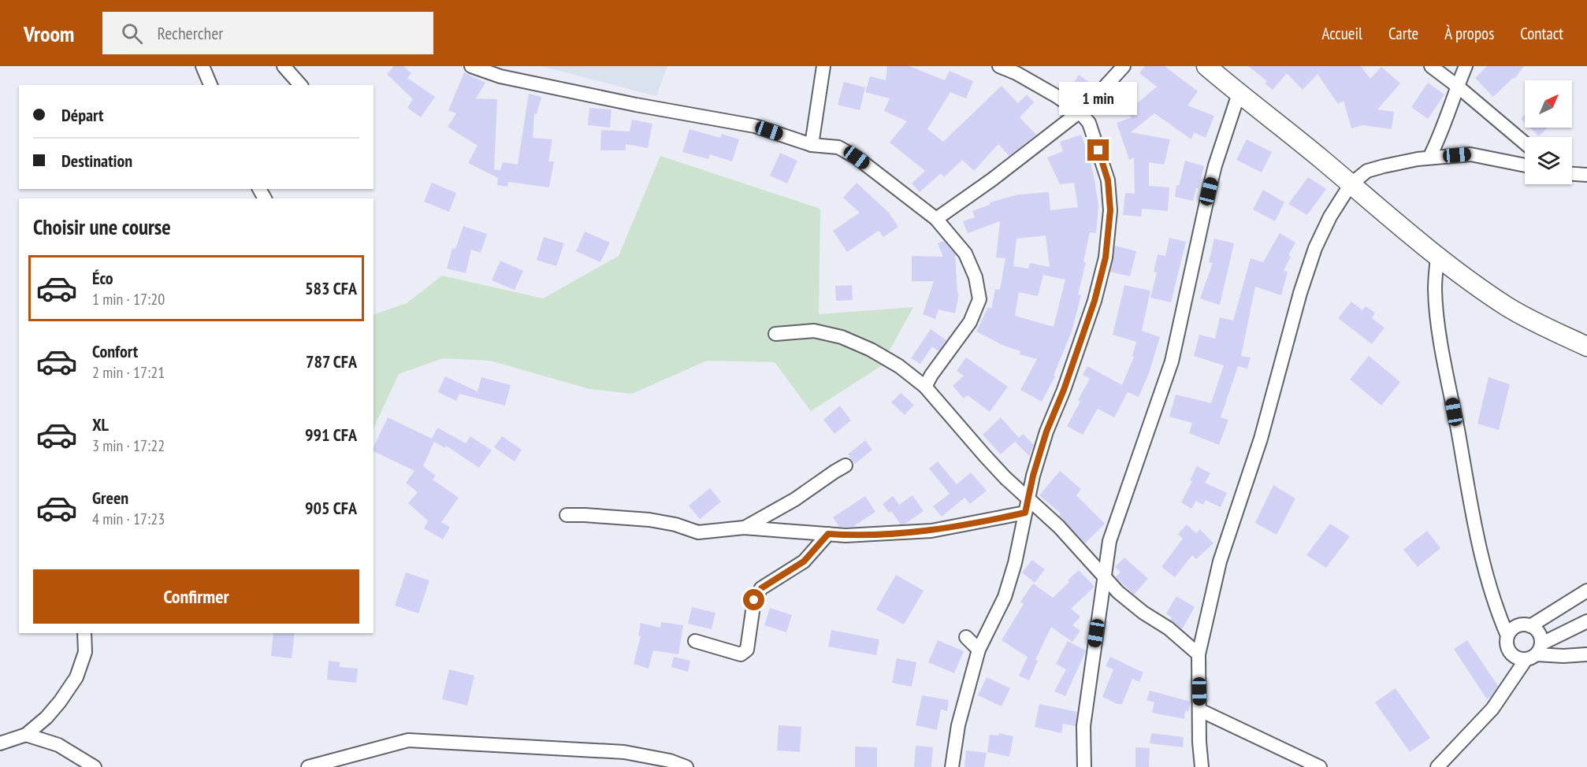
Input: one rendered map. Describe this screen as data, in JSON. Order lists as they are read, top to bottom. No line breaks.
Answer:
{"north":"top right","page":{"header":"Vroom","search":"Rechercher","nav":["Accueil","Carte","À propos","Contact"],"bubble":"1 min","banner":["Départ","Destination"],"heading":"Choisir une course","list":[{"name":"Éco","note":"1 min · 17:20","value":"583 CFA"},{"name":"Confort","note":"2 min · 17:21","value":"787 CFA"},{"name":"XL","note":"3 min · 17:22","value":"991 CFA"},{"name":"Green","note":"4 min · 17:23","value":"905 CFA"}],"buttons":"Confirmer"}}
